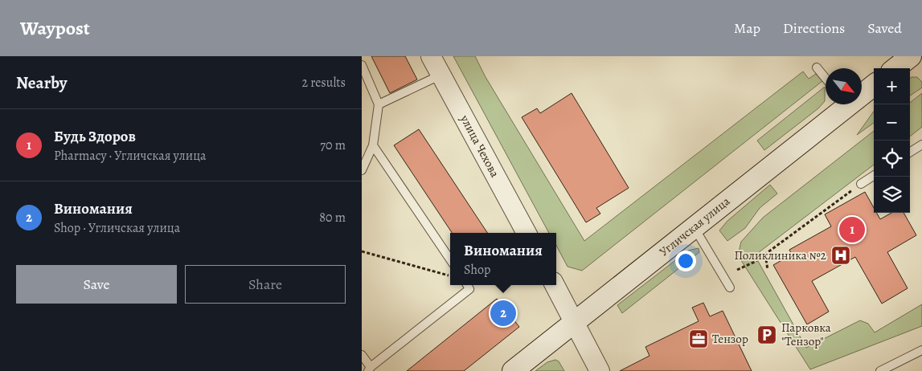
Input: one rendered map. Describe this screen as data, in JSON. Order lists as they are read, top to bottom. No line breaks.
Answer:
{"streets":{"main road":["Угличская улица"],"street":["улица Чехова"]},"places":{"hospital":["Поликлиника №2"],"parking":["Парковка \"Тензор\""],"office":["Тензор"]},"north":"bottom right","page":{"header":"Waypost","nav":["Map","Directions","Saved"],"heading":["Nearby","2 results"],"map_buttons":["+","−"],"list":[{"mark":"1","name":"Будь Здоров","note":"Pharmacy · Угличская улица","value":"70 m"},{"mark":"2","name":"Виномания","note":"Shop · Угличская улица","value":"80 m"}],"pins":["1","2"],"popup":["Виномания","Shop"],"buttons":["Save","Share"]}}
